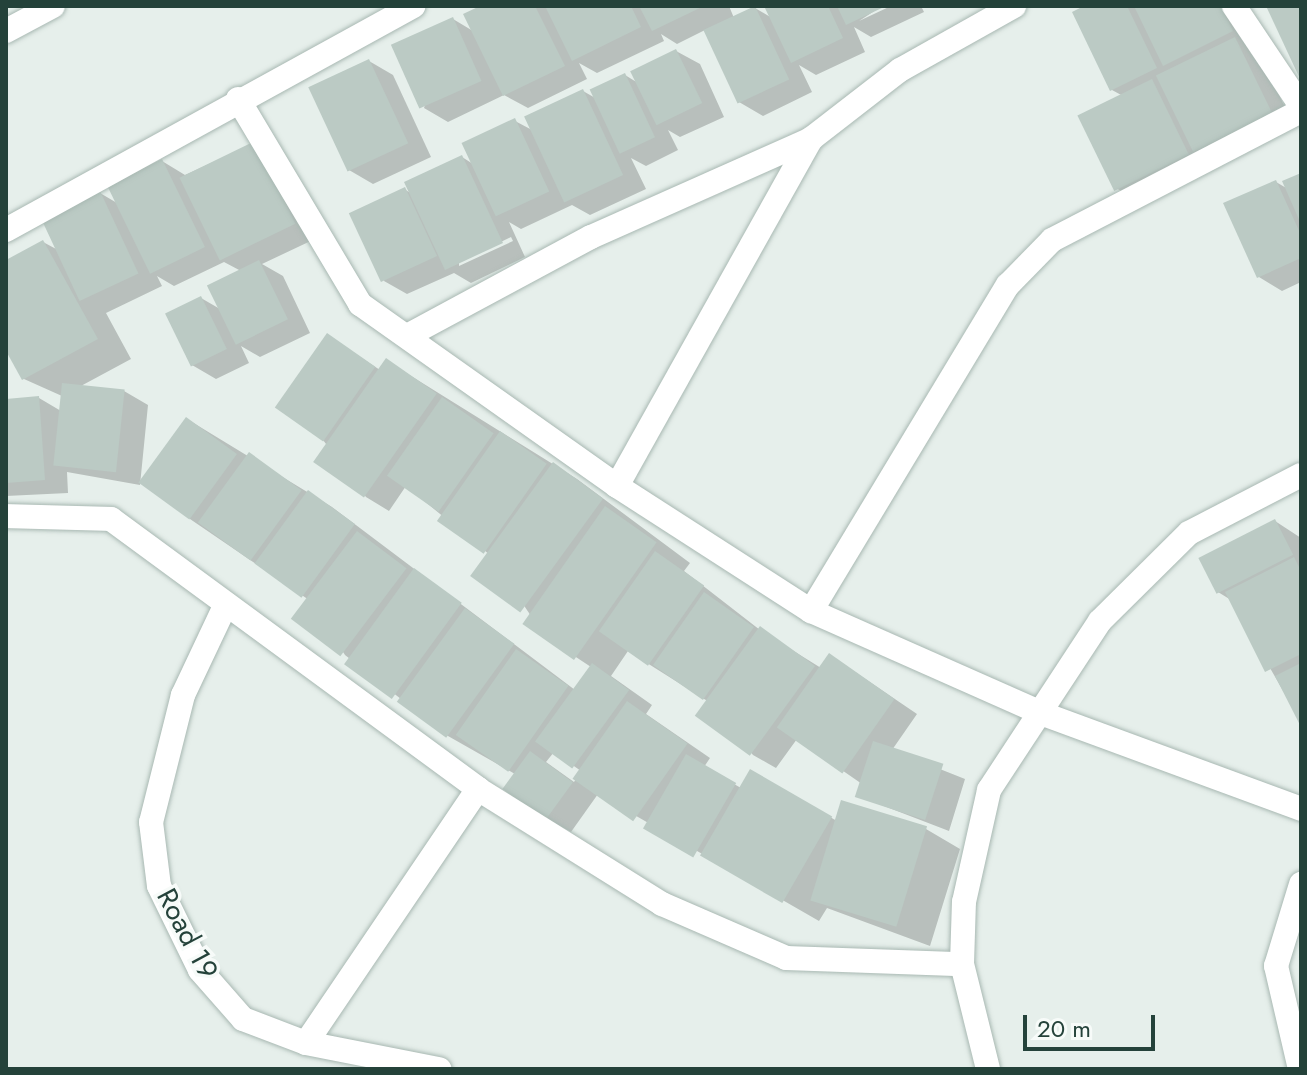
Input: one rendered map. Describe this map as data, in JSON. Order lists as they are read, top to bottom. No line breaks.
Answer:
{"streets":{"street":["Road 19"]},"scale_bar":"20 m"}
